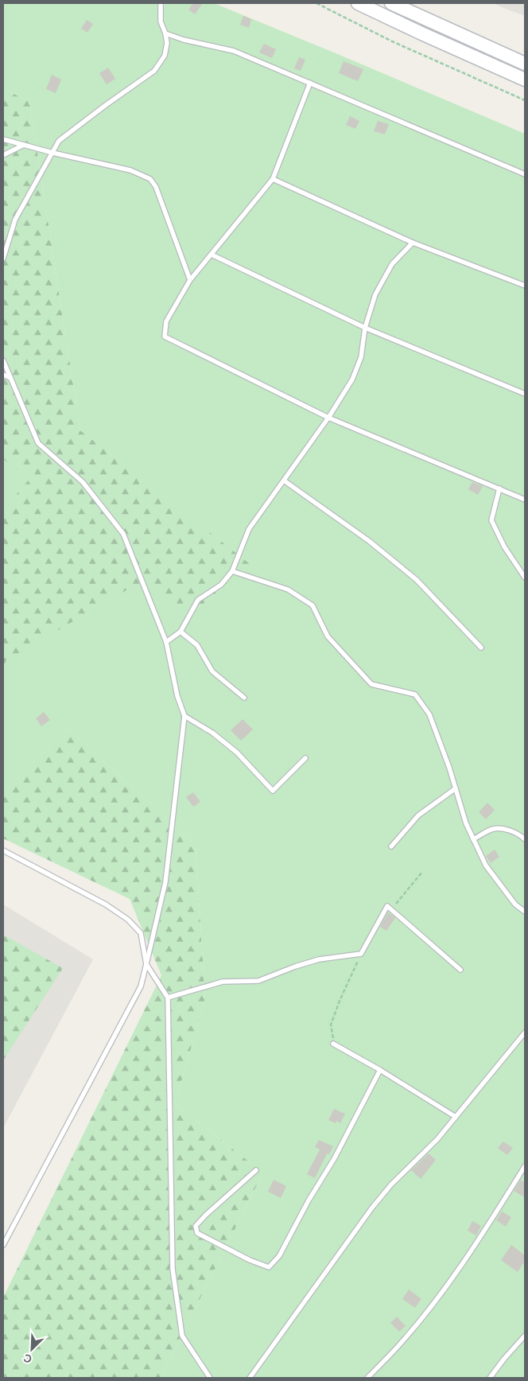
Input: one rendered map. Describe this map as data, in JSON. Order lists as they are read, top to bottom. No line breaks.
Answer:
{"north":"bottom left"}
